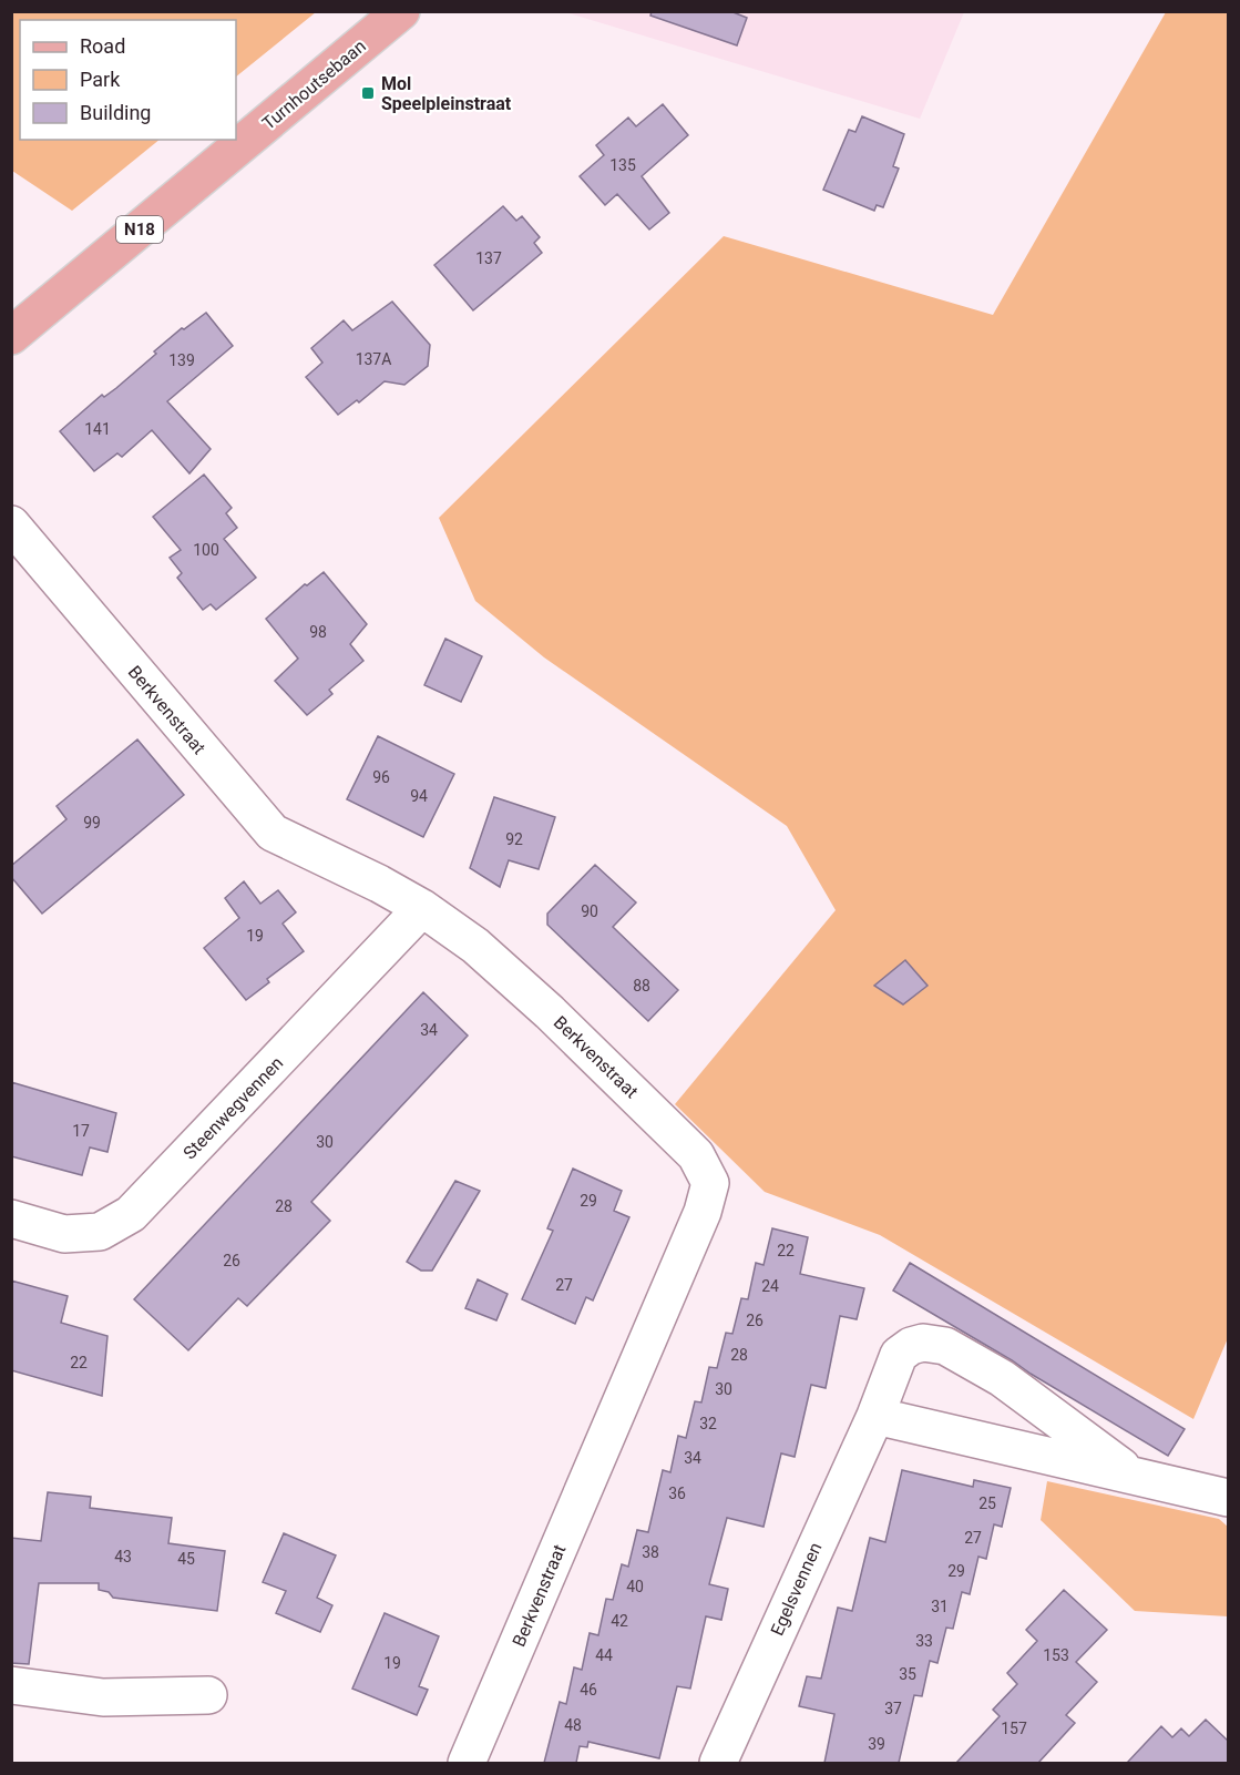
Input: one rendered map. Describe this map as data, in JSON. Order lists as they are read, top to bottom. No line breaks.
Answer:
{"streets":{"main road":["Turnhoutsebaan","N18"],"street":["Berkvenstraat","Steenwegvennen","Egelsvennen"]},"crossings":[["Berkvenstraat","Steenwegvennen"]],"places":{"transit":["Mol Speelpleinstraat"]},"house_numbers":["135","137","137A","139","141","100","98","96","94","99","92","90","19","88","34","17","30","29","28","22","26","27","24","26","28","22","30","32","34","36","25","27","38","43","45","29","40","31","42","33","44","153","19","35","46","37","48","157","39"],"legend":["Road","Park","Building"]}
